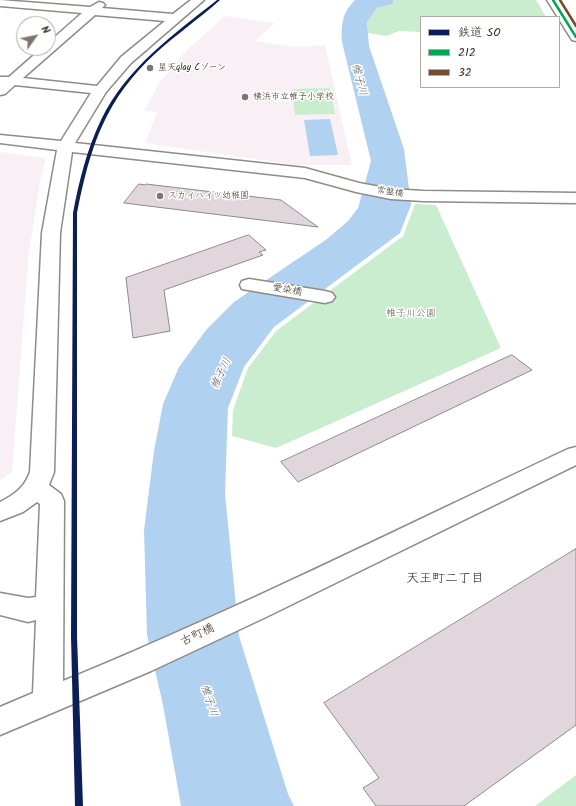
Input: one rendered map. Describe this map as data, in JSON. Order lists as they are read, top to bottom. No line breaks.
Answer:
{"streets":{"street":["常盤橋","愛染橋","古町橋"]},"districts":["天王町二丁目"],"water":["帷子川"],"parks":["帷子川公園"],"places":["星天qlay Cゾーン","横浜市立帷子小学校","スカイハイツ幼稚園"],"lines":["rail line SO","transit line 212","transit line 32"],"legend":["鉄道 SO","212","32"],"north":"top right"}
